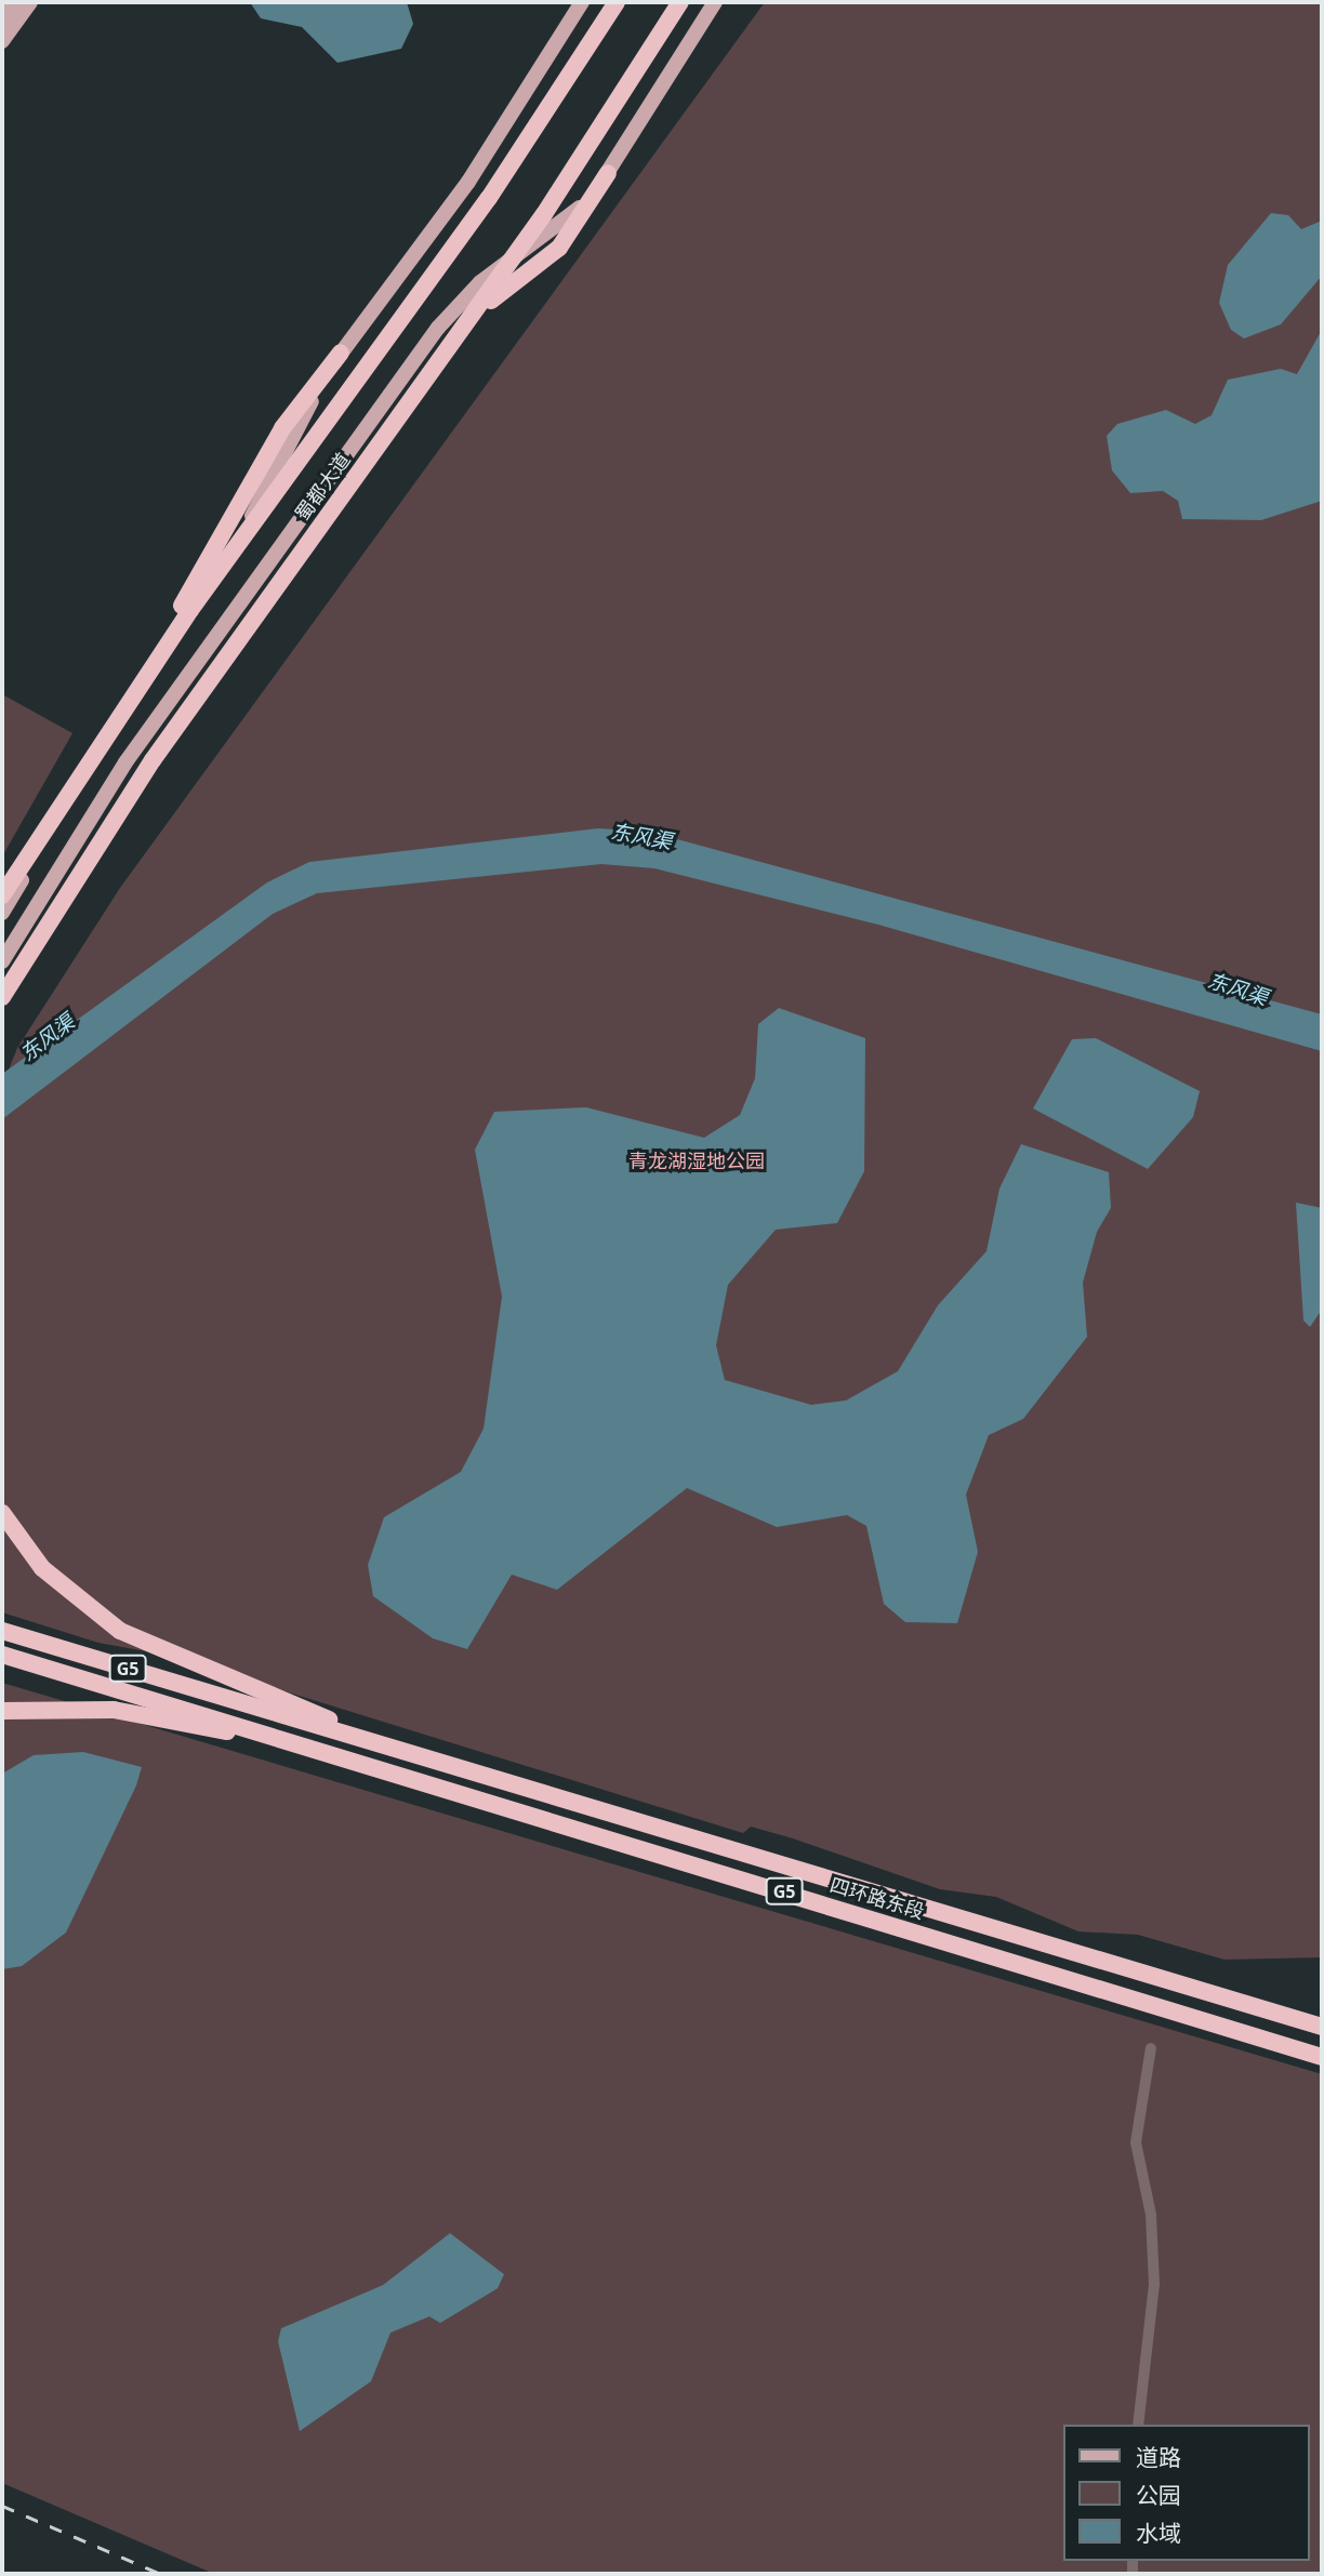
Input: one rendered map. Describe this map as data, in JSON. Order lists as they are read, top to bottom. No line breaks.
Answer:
{"streets":{"highway":["蜀都大道","G5","四环路东段"]},"crossings":[["G5","四环路东段"]],"water":["东风渠"],"parks":["青龙湖湿地公园"],"legend":["道路","公园","水域"]}
